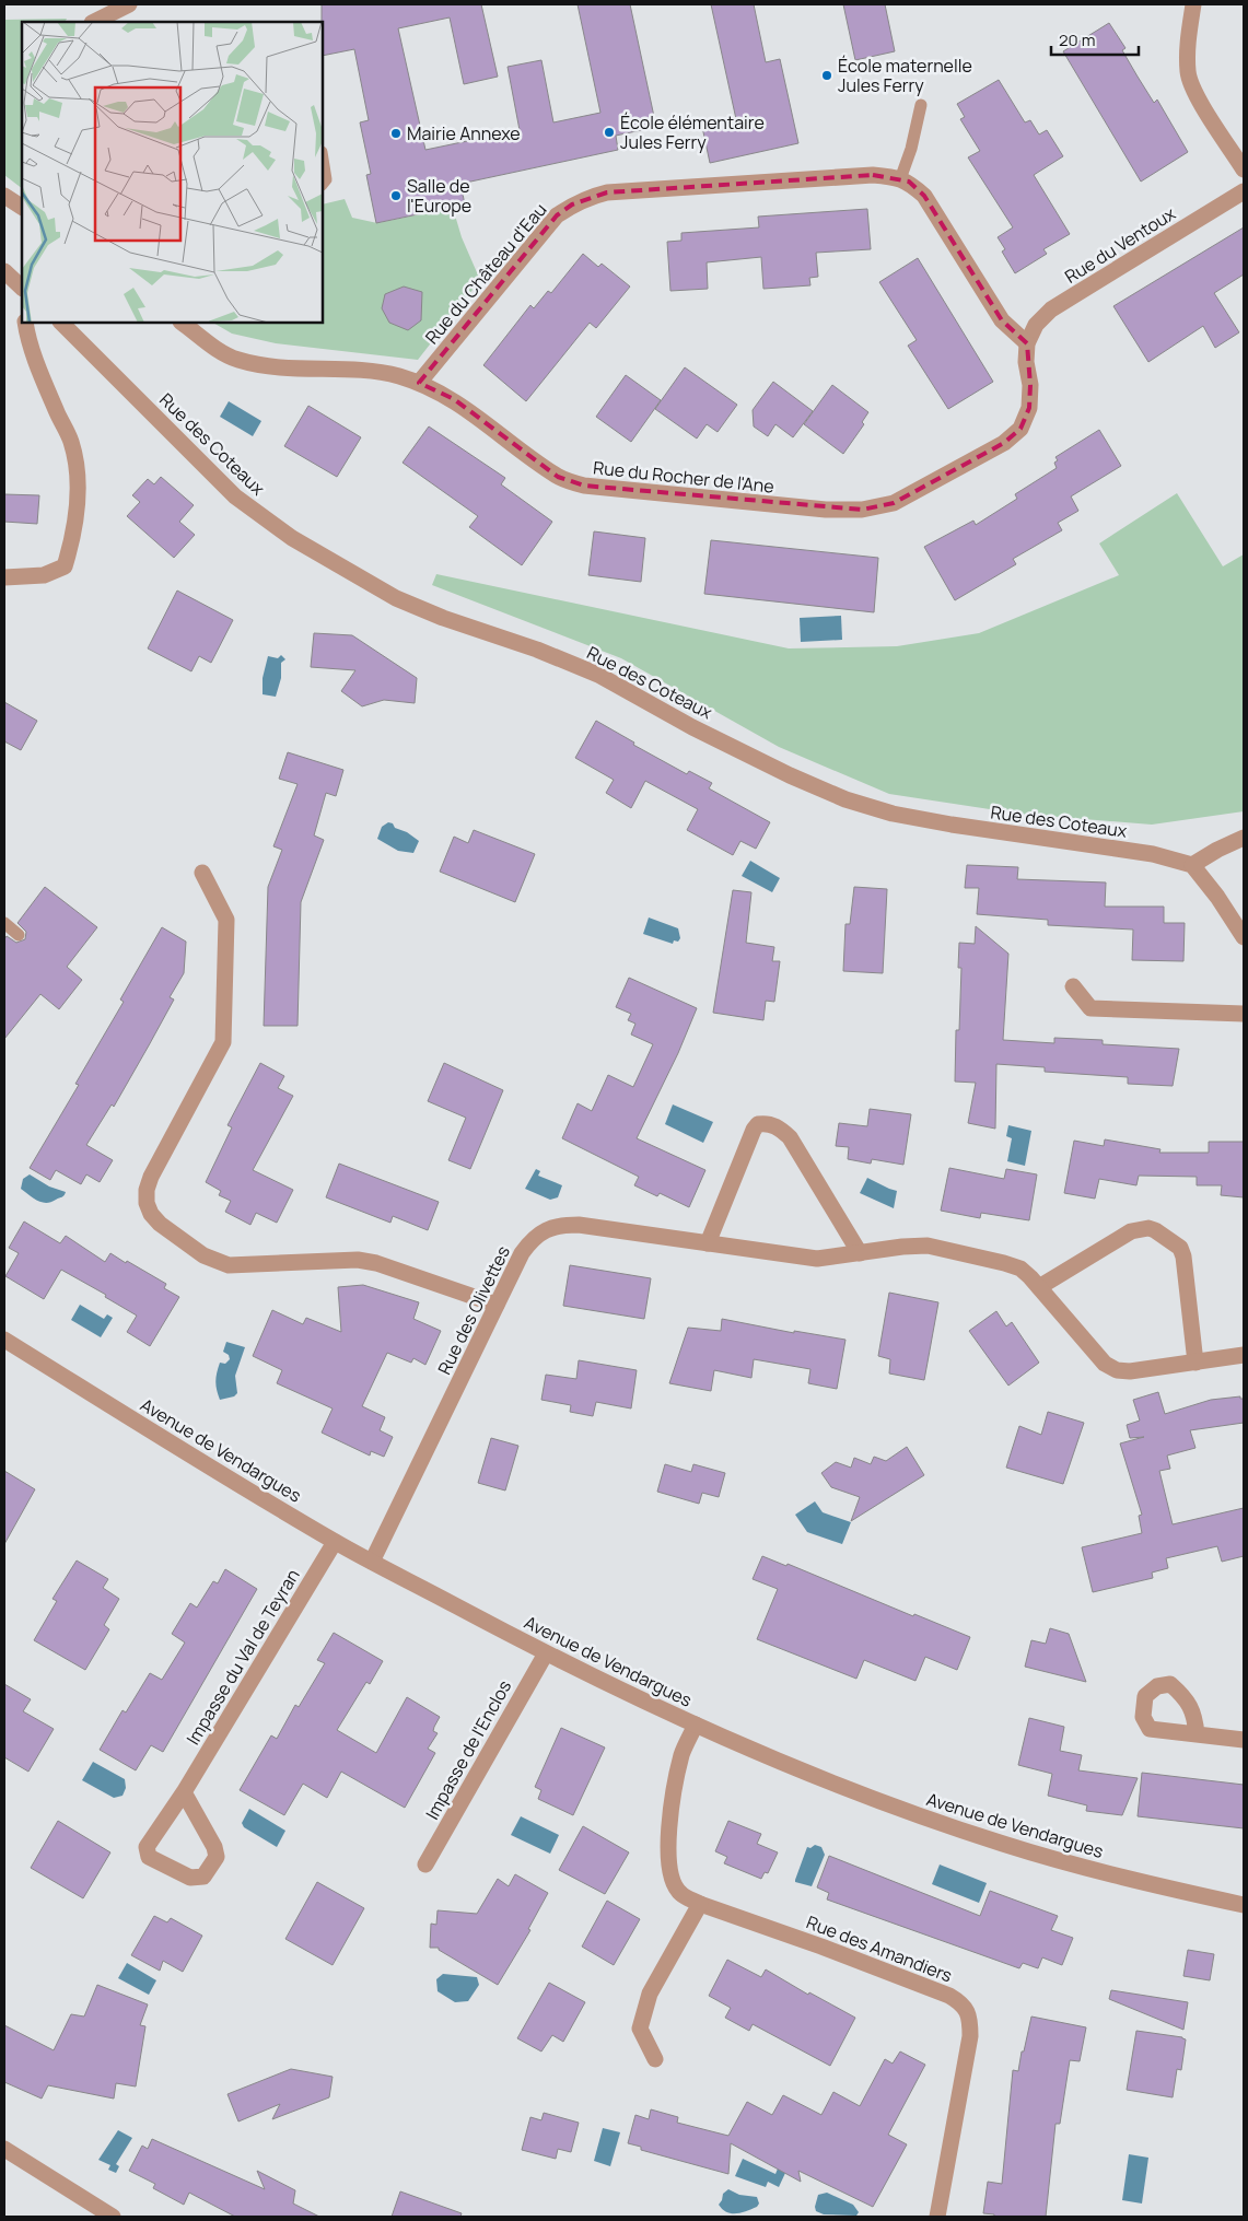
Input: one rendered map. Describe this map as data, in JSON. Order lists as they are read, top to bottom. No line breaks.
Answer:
{"streets":{"street":["Rue du Ventoux","Rue du Château d'Eau","Rue des Coteaux","Rue du Rocher de l'Ane","Rue des Olivettes","Avenue de Vendargues","Impasse du Val de Teyran","Impasse de l'Enclos","Rue des Amandiers"]},"crossings":[["Rue du Ventoux","Rue du Château d'Eau"],["Rue du Ventoux","Rue du Rocher de l'Ane"],["Rue du Château d'Eau","Rue du Rocher de l'Ane"],["Rue des Olivettes","Avenue de Vendargues"],["Avenue de Vendargues","Impasse du Val de Teyran"],["Avenue de Vendargues","Impasse de l'Enclos"],["Avenue de Vendargues","Rue des Amandiers"]],"places":["École maternelle Jules Ferry","École élémentaire Jules Ferry","Mairie Annexe","Salle de l'Europe"],"scale_bar":"20 m"}
